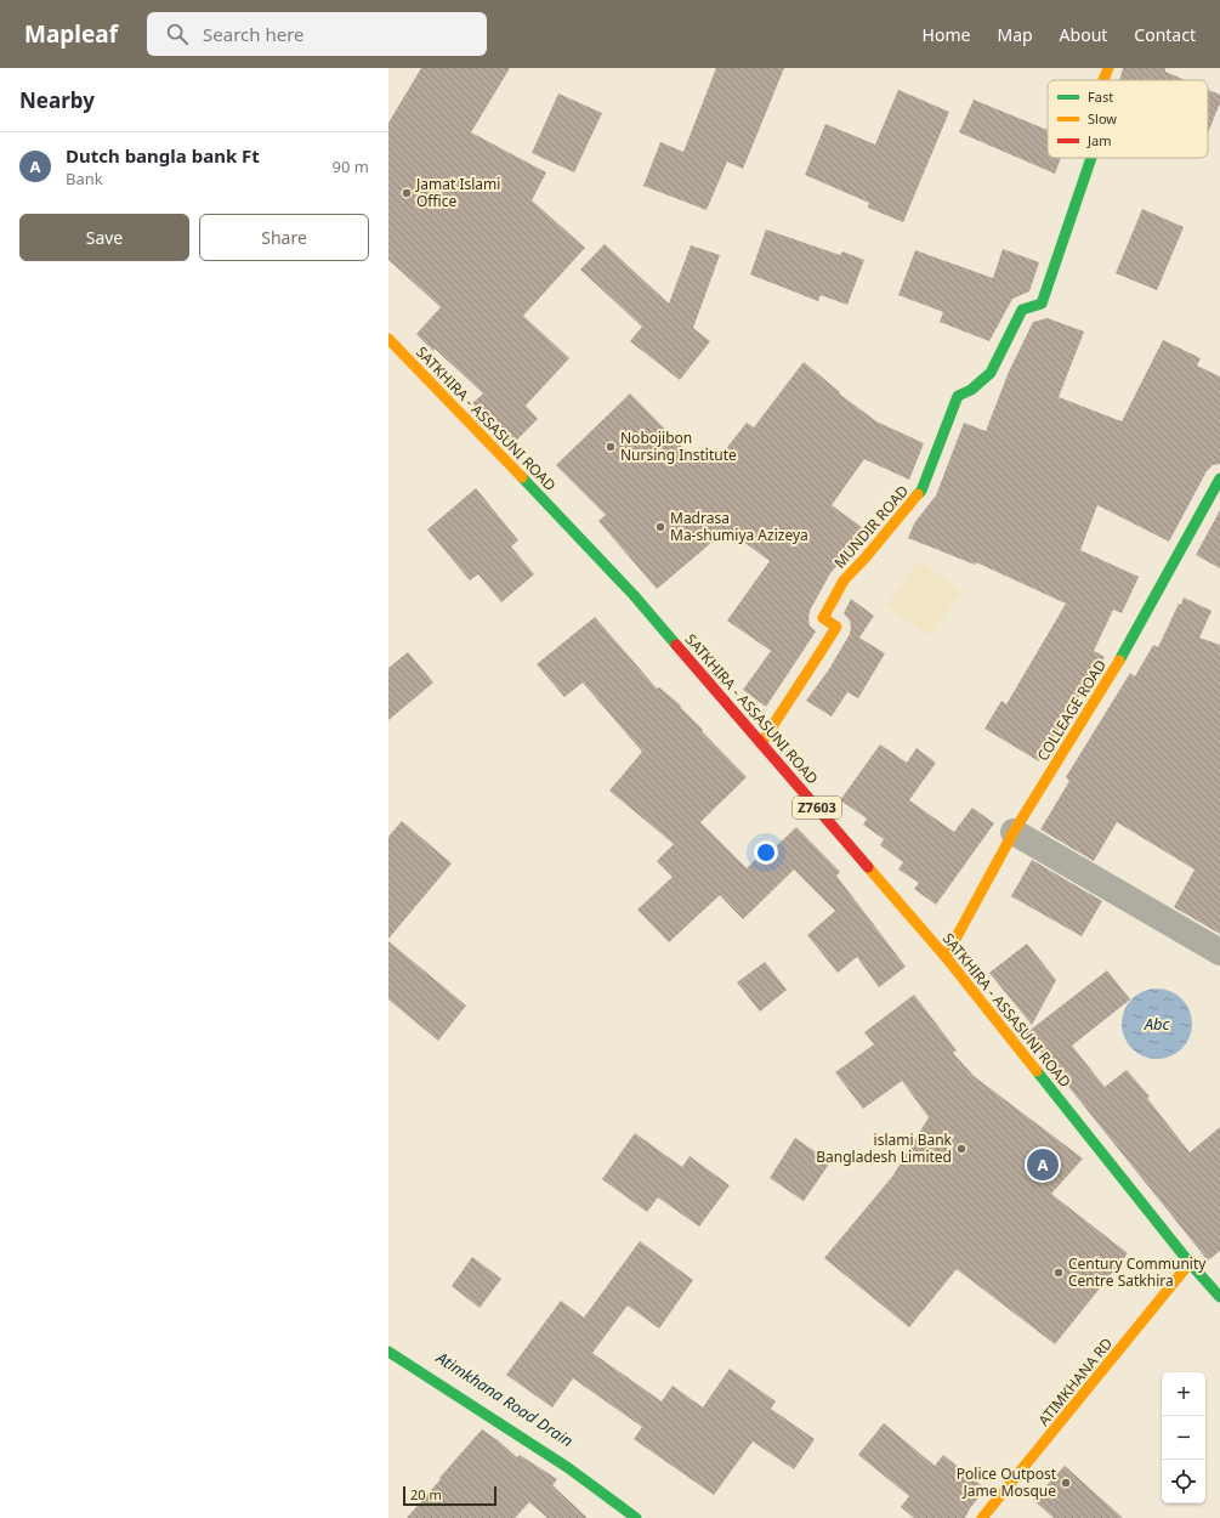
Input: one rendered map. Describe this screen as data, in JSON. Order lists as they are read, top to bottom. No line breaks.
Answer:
{"streets":{"street":["SATKHIRA - ASSASUNI ROAD","MUNDIR ROAD","COLLEAGE ROAD","Z7603","ATIMKHANA RD"]},"crossings":[["SATKHIRA - ASSASUNI ROAD","MUNDIR ROAD"],["SATKHIRA - ASSASUNI ROAD","COLLEAGE ROAD"],["SATKHIRA - ASSASUNI ROAD","ATIMKHANA RD"]],"water":["Abc","Atimkhana Road Drain"],"places":["Jamat Islami Office","Nobojibon Nursing Institute","Madrasa Ma-shumiya Azizeya","islami Bank Bangladesh Limited","Century Community Centre Satkhira","Police Outpost Jame Mosque"],"legend":["Fast","Slow","Jam"],"scale_bar":"20 m","page":{"header":"Mapleaf","search":"Search here","nav":["Home","Map","About","Contact"],"heading":"Nearby","list":[{"mark":"A","name":"Dutch bangla bank Ft","note":"Bank","value":"90 m"}],"buttons":["Save","Share"],"pins":"A","map_buttons":["+","−"],"scale":"20 m"}}
